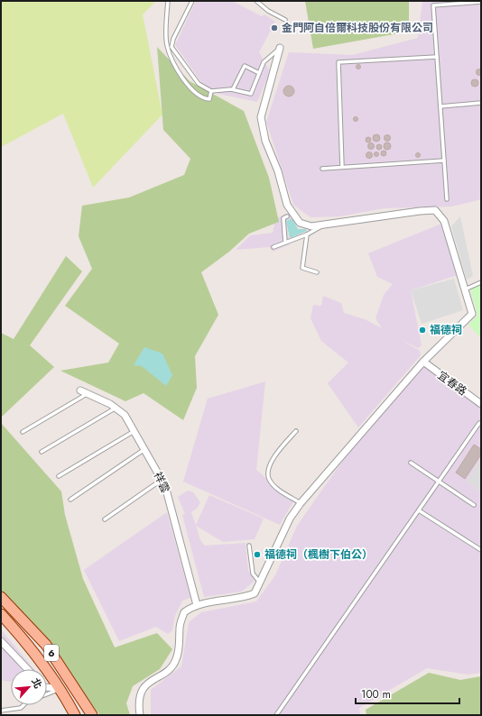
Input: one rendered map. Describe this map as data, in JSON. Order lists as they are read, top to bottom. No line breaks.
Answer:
{"streets":{"main road":["6"],"street":["宜春路","祥雲"]},"places":["金門阿自倍爾科技股份有限公司","福德祠","福德祠（楓樹下伯公）"],"scale_bar":"100 m","north":"top right"}
